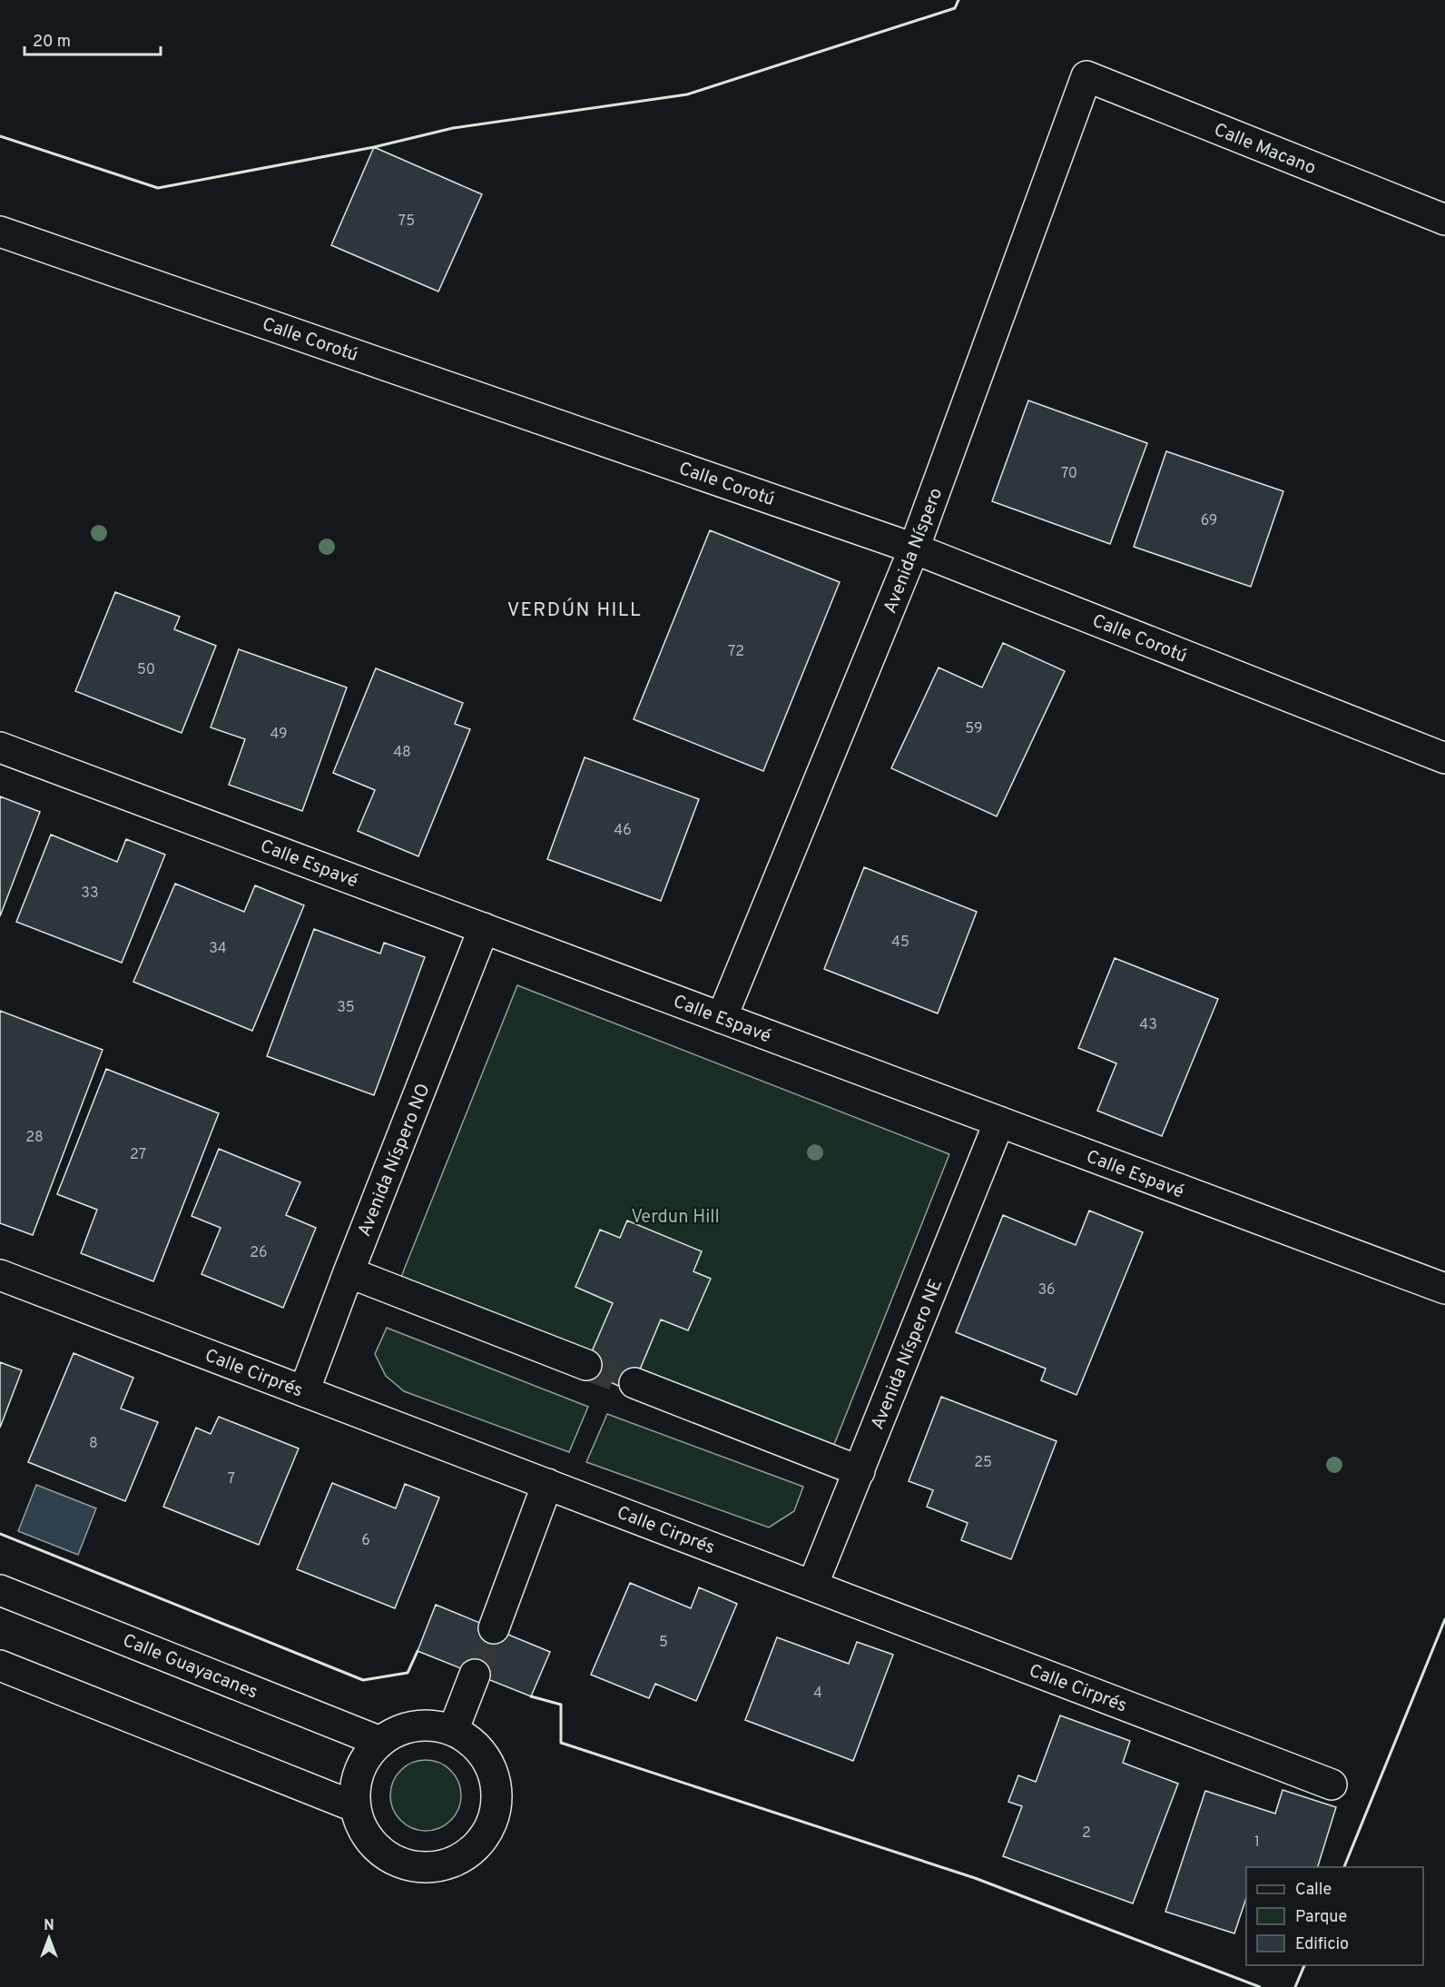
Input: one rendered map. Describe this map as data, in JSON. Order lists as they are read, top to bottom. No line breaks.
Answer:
{"streets":{"street":["Calle Macano","Calle Corotú","Avenida Níspero","Calle Espavé","Avenida Níspero NO","Avenida Níspero NE","Calle Cirprés","Calle Guayacanes"]},"crossings":[["Calle Macano","Avenida Níspero"],["Calle Corotú","Avenida Níspero"],["Avenida Níspero","Calle Espavé"],["Calle Espavé","Avenida Níspero NO"],["Calle Espavé","Avenida Níspero NE"],["Avenida Níspero NO","Calle Cirprés"],["Avenida Níspero NE","Calle Cirprés"]],"districts":["VERDÚN HILL"],"parks":["Verdun Hill"],"house_numbers":["75","70","69","72","50","59","49","48","46","33","45","34","35","43","28","27","26","36","8","25","7","6","5","4","2","1"],"legend":["Calle","Parque","Edificio"],"scale_bar":"20 m","north":"top"}
